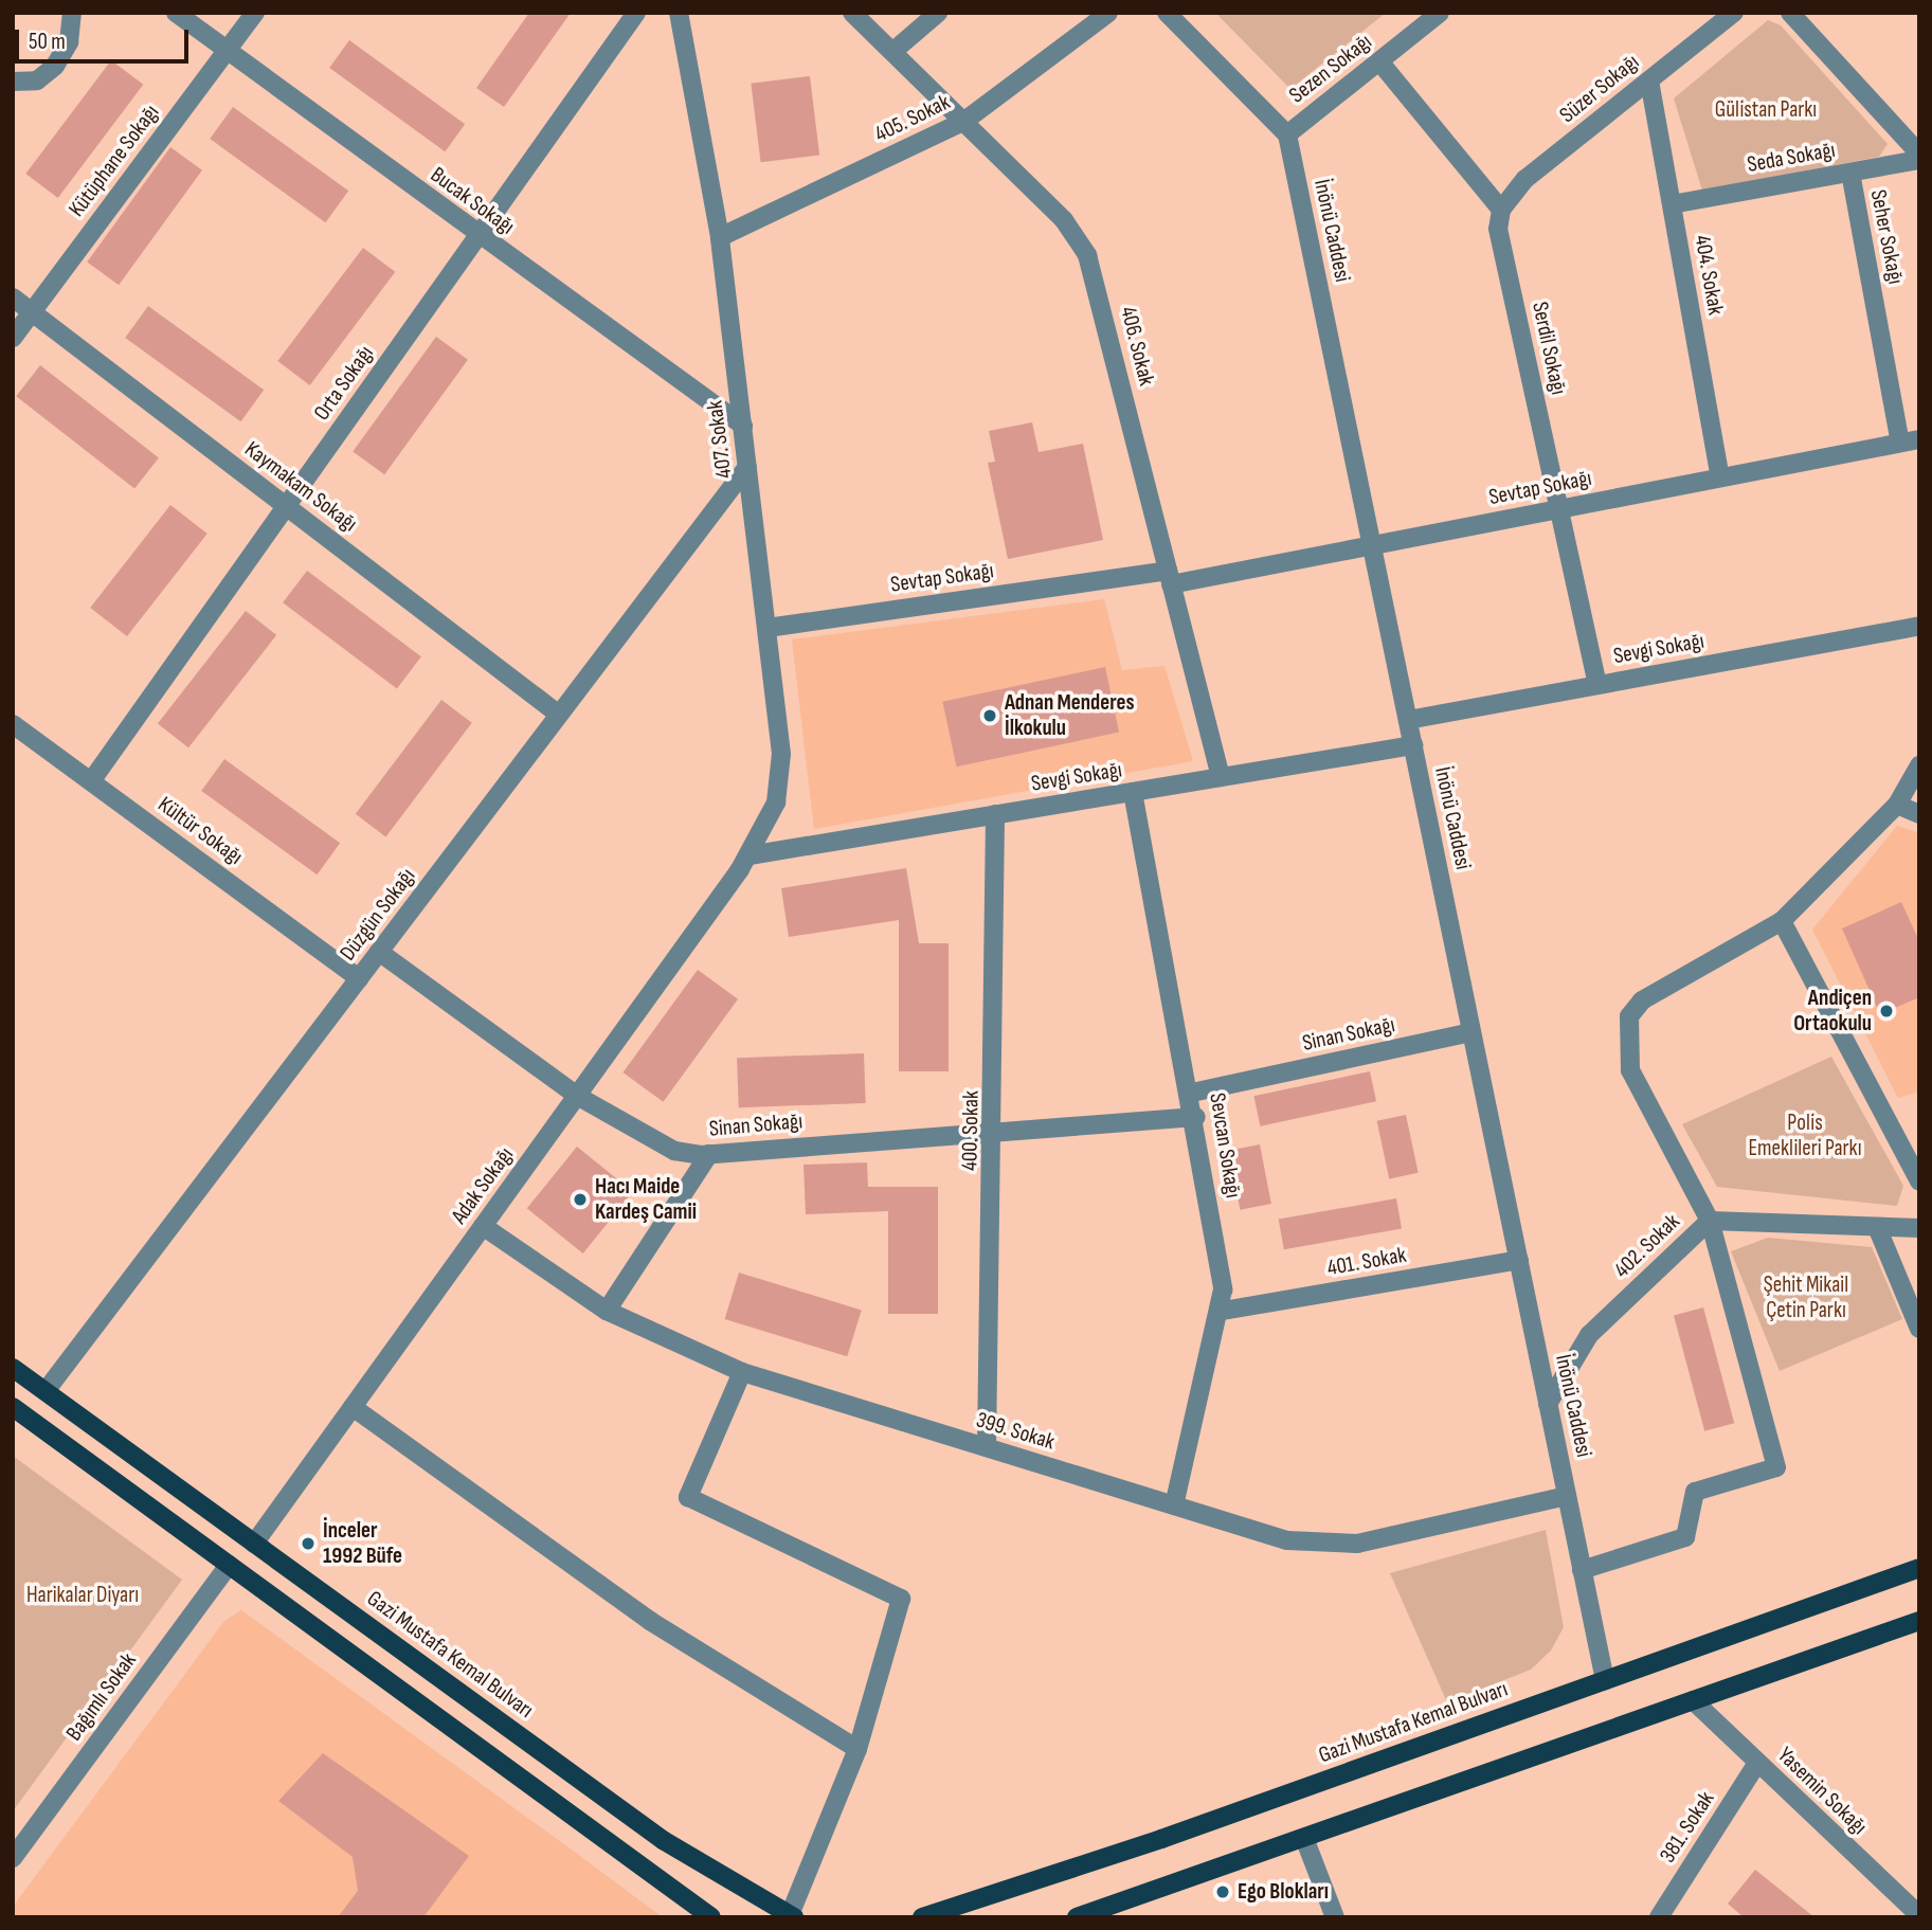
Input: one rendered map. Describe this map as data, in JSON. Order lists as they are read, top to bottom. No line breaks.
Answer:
{"streets":{"main road":["Gazi Mustafa Kemal Bulvarı"],"street":["Sezen Sokağı","Süzer Sokağı","405. Sokak","Seda Sokağı","Kütüphane Sokağı","Bucak Sokağı","İnönü Caddesi","Seher Sokağı","404. Sokak","406. Sokak","Serdil Sokağı","Orta Sokağı","407. Sokak","Kaymakam Sokağı","Sevtap Sokağı","Sevgi Sokağı","Kültür Sokağı","Düzgün Sokağı","Sinan Sokağı","400. Sokak","Sevcan Sokağı","Adak Sokağı","402. Sokak","401. Sokak","399. Sokak","Bağımlı Sokak","Yasemin Sokağı","381. Sokak"]},"crossings":[["Sezen Sokağı","İnönü Caddesi"],["Süzer Sokağı","404. Sokak"],["Süzer Sokağı","Serdil Sokağı"],["405. Sokak","406. Sokak"],["405. Sokak","407. Sokak"],["Seda Sokağı","Seher Sokağı"],["Seda Sokağı","404. Sokak"],["Kütüphane Sokağı","Bucak Sokağı"],["Kütüphane Sokağı","Kaymakam Sokağı"],["Bucak Sokağı","Orta Sokağı"],["Bucak Sokağı","407. Sokak"],["İnönü Caddesi","Sevtap Sokağı"],["İnönü Caddesi","Sevgi Sokağı"],["İnönü Caddesi","Sinan Sokağı"],["İnönü Caddesi","402. Sokak"],["İnönü Caddesi","401. Sokak"],["İnönü Caddesi","399. Sokak"],["İnönü Caddesi","Gazi Mustafa Kemal Bulvarı"],["Seher Sokağı","Sevtap Sokağı"],["404. Sokak","Sevtap Sokağı"],["406. Sokak","Sevtap Sokağı"],["406. Sokak","Sevgi Sokağı"],["Serdil Sokağı","Sevtap Sokağı"],["Serdil Sokağı","Sevgi Sokağı"],["Orta Sokağı","Kaymakam Sokağı"],["Orta Sokağı","Kültür Sokağı"],["407. Sokak","Sevtap Sokağı"],["407. Sokak","Sevgi Sokağı"],["407. Sokak","Düzgün Sokağı"],["407. Sokak","Adak Sokağı"],["Kaymakam Sokağı","Düzgün Sokağı"],["Sevgi Sokağı","400. Sokak"],["Sevgi Sokağı","Sevcan Sokağı"],["Sevgi Sokağı","Adak Sokağı"],["Kültür Sokağı","Düzgün Sokağı"],["Düzgün Sokağı","Sinan Sokağı"],["Düzgün Sokağı","Gazi Mustafa Kemal Bulvarı"],["Sinan Sokağı","400. Sokak"],["Sinan Sokağı","Sevcan Sokağı"],["Sinan Sokağı","Adak Sokağı"],["400. Sokak","399. Sokak"],["Sevcan Sokağı","401. Sokak"],["Sevcan Sokağı","399. Sokak"],["Adak Sokağı","399. Sokak"],["Adak Sokağı","Gazi Mustafa Kemal Bulvarı"],["Yasemin Sokağı","381. Sokak"]],"parks":["Gülistan Parkı","Polis Emeklileri Parkı","Şehit Mikail Çetin Parkı","Harikalar Diyarı"],"places":["Adnan Menderes İlkokulu","Andiçen Ortaokulu","Hacı Maide Kardeş Camii","İnceler 1992 Büfe","Ego Blokları"],"scale_bar":"50 m"}
